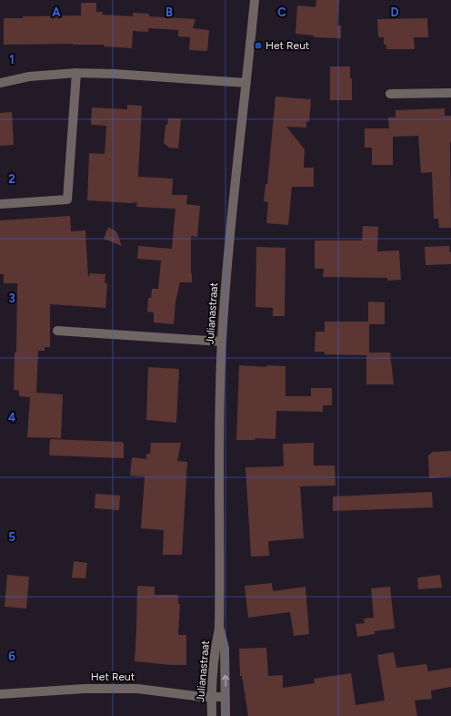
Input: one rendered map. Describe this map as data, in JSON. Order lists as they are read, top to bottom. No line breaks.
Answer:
{"streets":{"street":["Julianastraat","Het Reut"]},"crossings":[["Julianastraat","Het Reut"]],"places":{"transit":["Het Reut"]},"grid":{"columns":["A","B","C","D"],"rows":["1","2","3","4","5","6"]}}
